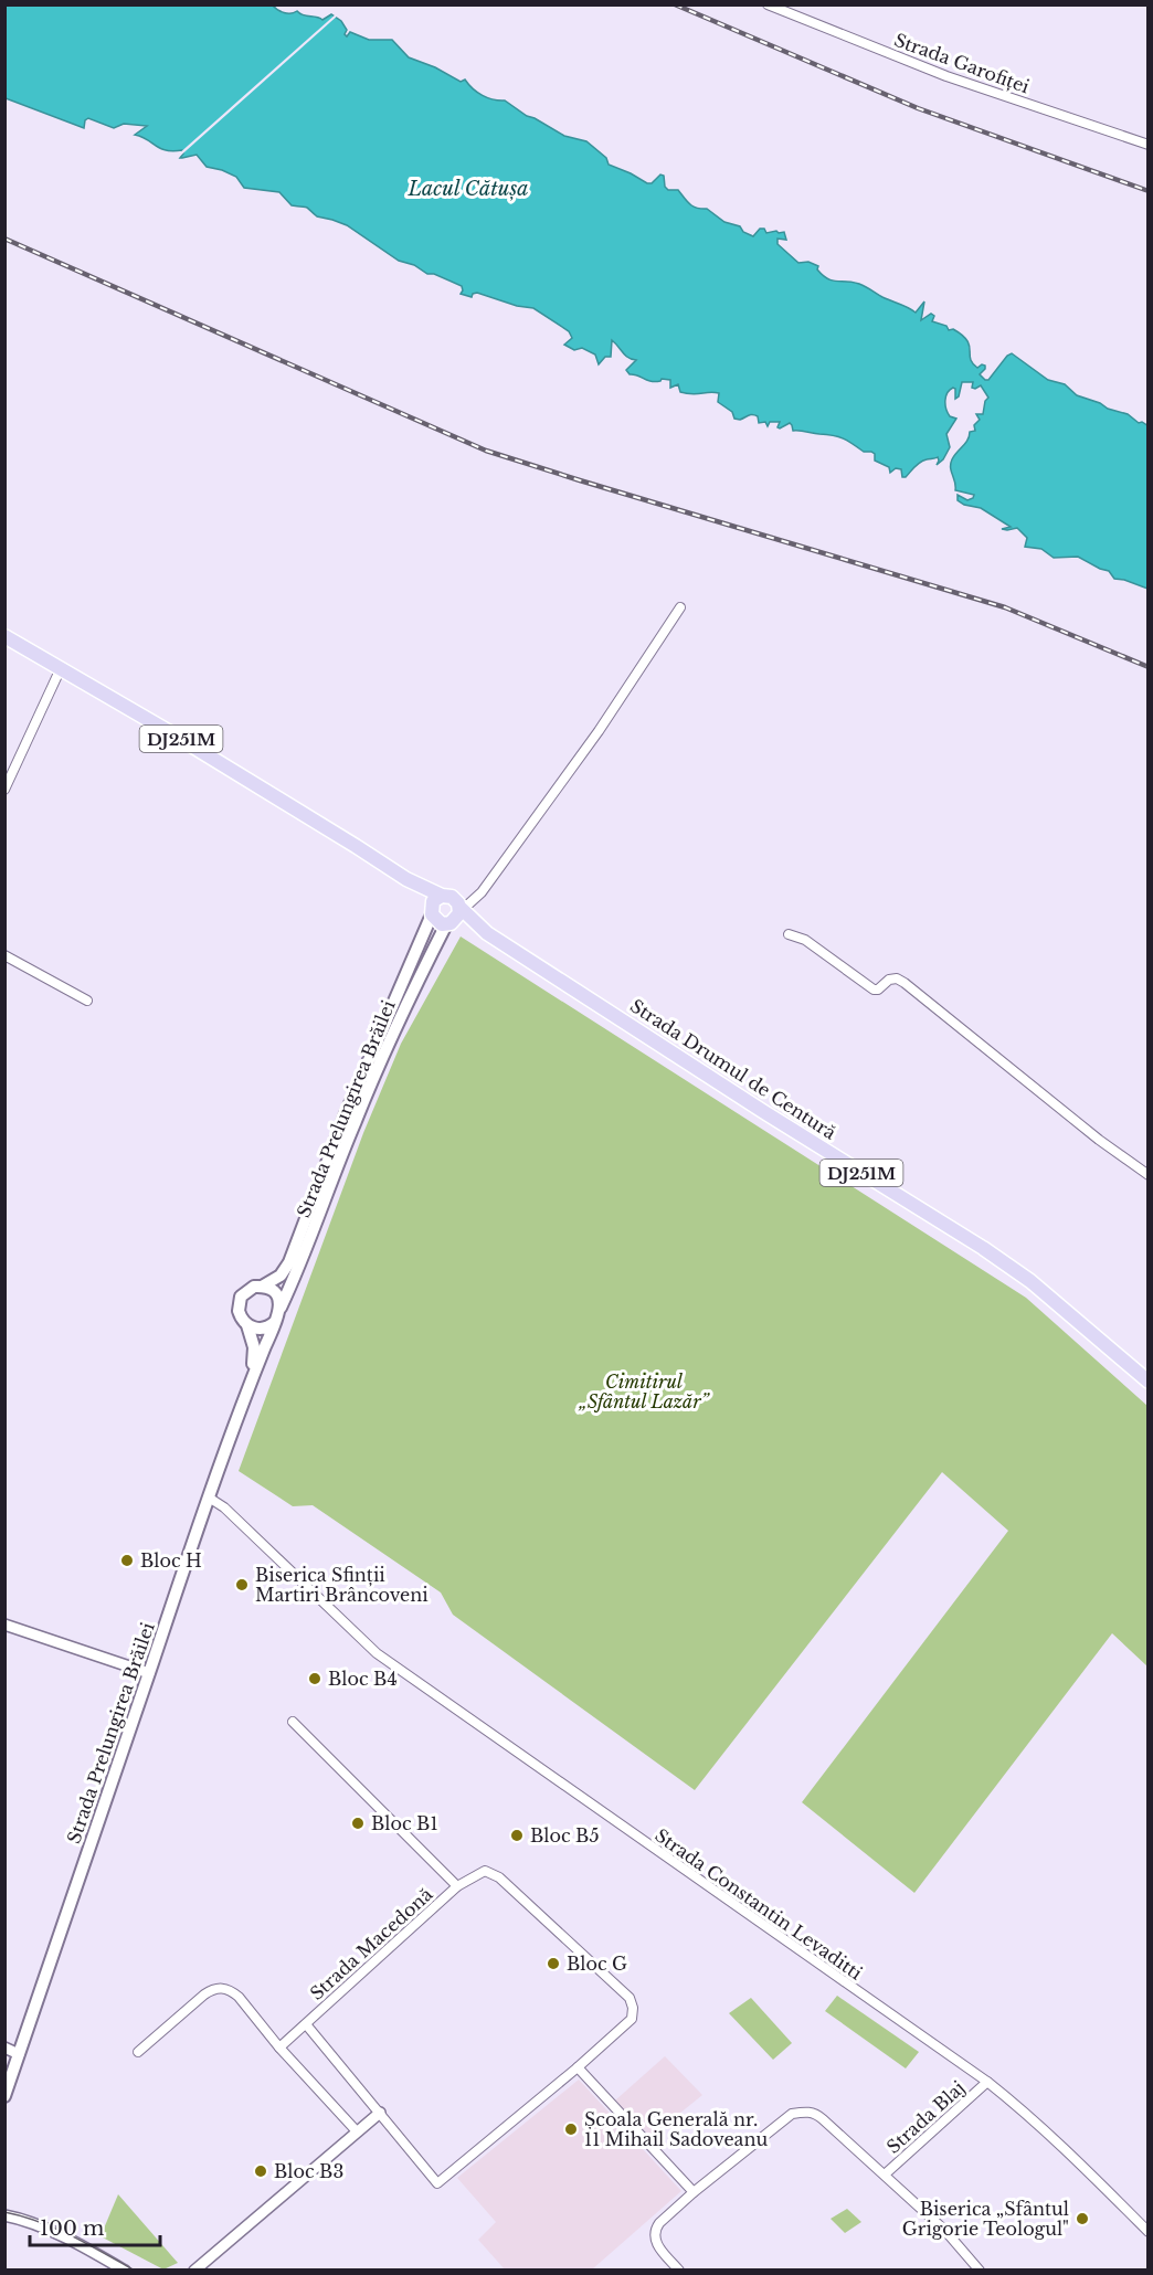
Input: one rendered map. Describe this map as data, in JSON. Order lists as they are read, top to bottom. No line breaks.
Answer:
{"streets":{"highway":["DJ251M","Strada Drumul de Centură"],"main road":["Strada Prelungirea Brăilei"],"street":["Strada Garofiței","Strada Constantin Levaditti","Strada Macedonă","Strada Blaj"]},"crossings":[["Strada Prelungirea Brăilei","Strada Constantin Levaditti"],["Strada Constantin Levaditti","Strada Blaj"]],"water":["Lacul Cătușa"],"parks":["Cimitirul „Sfântul Lazăr”"],"places":["Bloc H","Biserica Sfinții Martiri Brâncoveni","Bloc B4","Bloc B1","Bloc B5","Bloc G","Școala Generală nr. 11 Mihail Sadoveanu","Bloc B3","Biserica „Sfântul Grigorie Teologul\""],"scale_bar":"100 m"}
